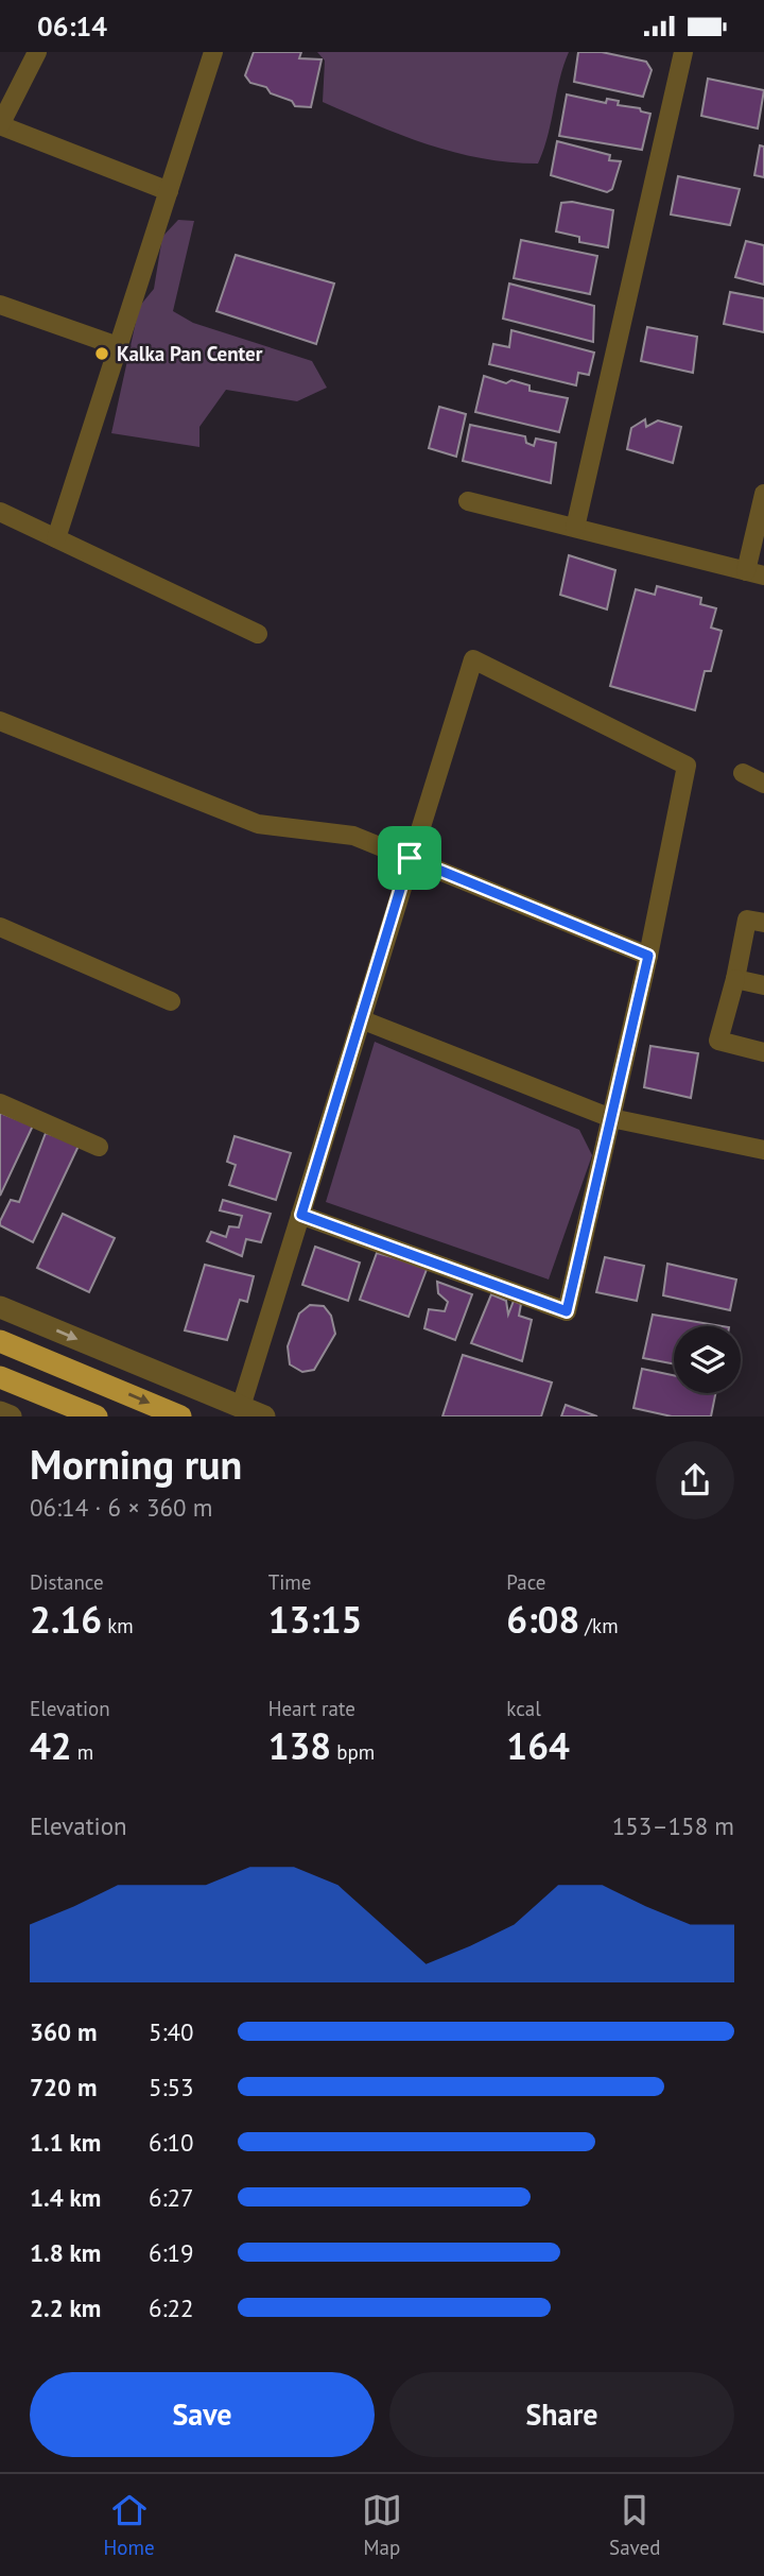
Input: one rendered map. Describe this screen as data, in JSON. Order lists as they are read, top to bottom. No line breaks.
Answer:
{"places":["Kalka Pan Center"],"page":{"status":"06:14","heading":["Morning run","06:14 · 6 × 360 m"],"stats":[["Distance","2.16 km"],["Time","13:15"],["Pace","6:08 /km"],["Elevation","42 m"],["Heart rate","138 bpm"],["kcal","164"]],"chart":["Elevation","153–158 m"],"list":[{"name":"360 m","note":"5:40"},{"name":"720 m","note":"5:53"},{"name":"1.1 km","note":"6:10"},{"name":"1.4 km","note":"6:27"},{"name":"1.8 km","note":"6:19"},{"name":"2.2 km","note":"6:22"}],"buttons":["Save","Share"],"tabs":["Home","Map","Saved"]}}
